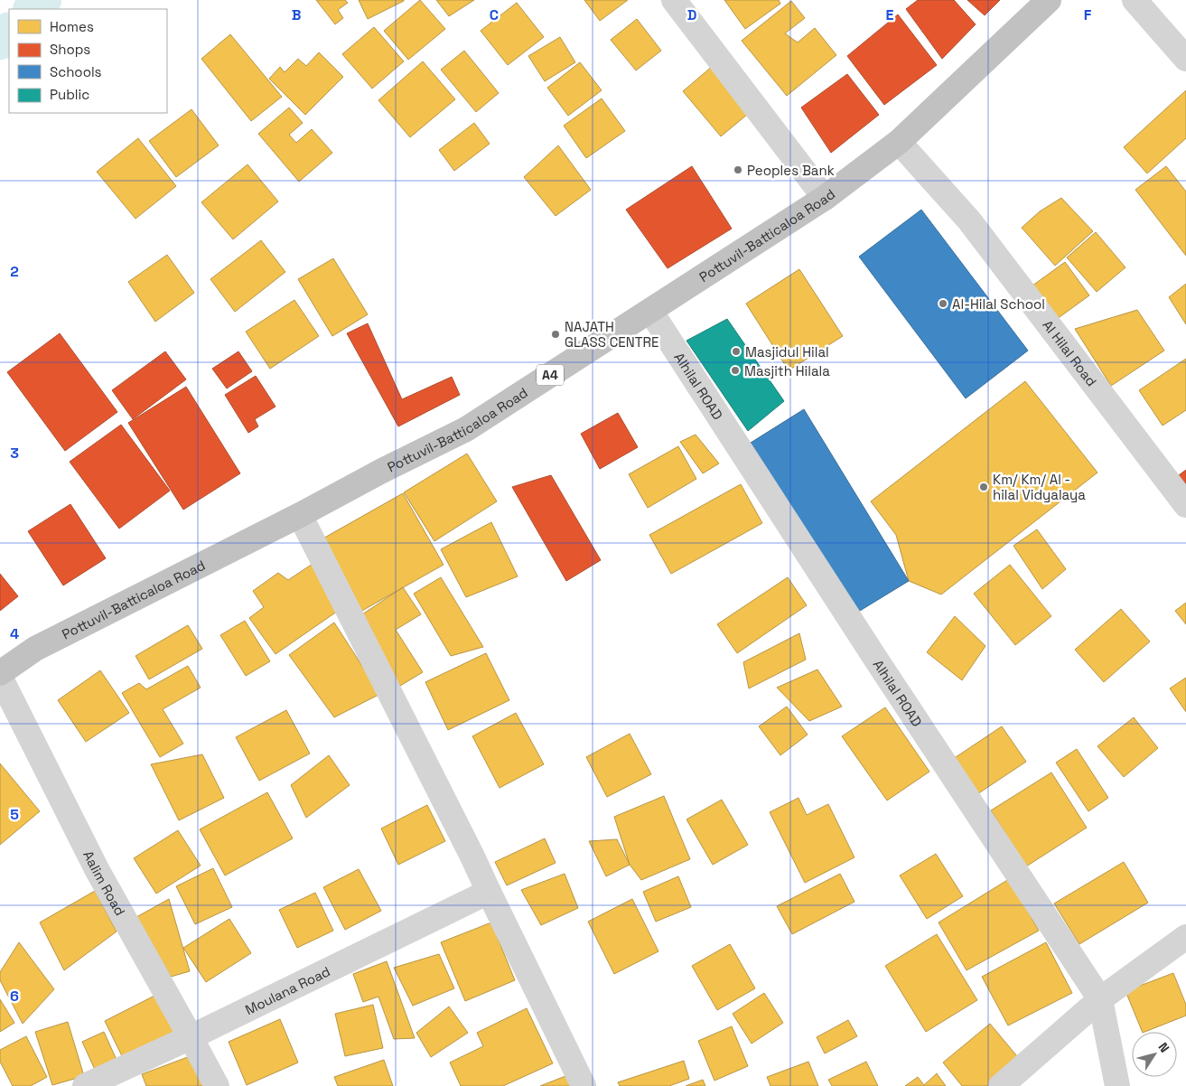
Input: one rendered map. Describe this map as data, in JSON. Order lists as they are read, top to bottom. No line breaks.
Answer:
{"streets":{"highway":["Pottuvil-Batticaloa Road","A4"],"street":["Al Hilal Road","Alhilal ROAD","Aalim Road","Moulana Road"]},"crossings":[["Pottuvil-Batticaloa Road","Al Hilal Road"],["Pottuvil-Batticaloa Road","Alhilal ROAD"],["Aalim Road","Moulana Road"]],"places":["Peoples Bank","Al-Hilal School","NAJATH GLASS CENTRE","Masjidul Hilal","Masjith Hilala","Km/ Km/ Al - hilal Vidyalaya"],"legend":["Homes","Shops","Schools","Public"],"north":"top right","grid":{"columns":["B","C","D","E","F"],"rows":["2","3","4","5","6"]}}
